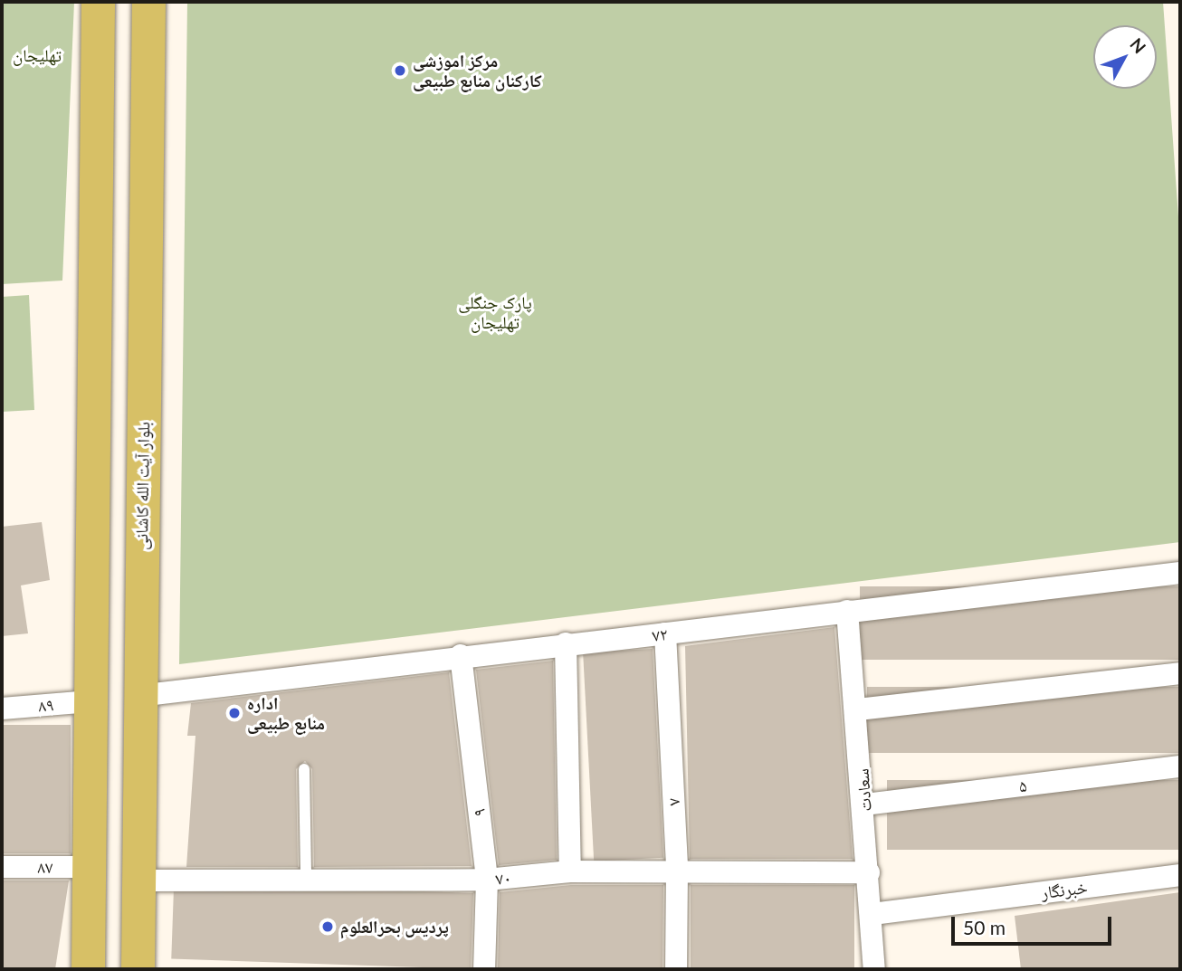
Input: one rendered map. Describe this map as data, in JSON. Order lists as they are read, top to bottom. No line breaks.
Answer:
{"streets":{"main road":["بلوار آیت الله کاشانی"],"street":["۷۲","۸۹","۵","سعادت","۷","۹","۸۷","۷۰","خبرنگار"]},"crossings":[["بلوار آیت الله کاشانی","۷۲"],["بلوار آیت الله کاشانی","۷۰"],["۷۲","سعادت"],["۷۲","۷"],["۷۲","۹"],["۵","سعادت"],["سعادت","۷۰"],["سعادت","خبرنگار"],["۷","۷۰"],["۹","۷۰"]],"parks":["تهلیجان","پارک جنگلی تهلیجان"],"places":["مرکز اموزشی کارکنان منابع طبیعی","اداره منابع طبیعی","پردیس بحرالعلوم"],"scale_bar":"50 m","north":"top right"}
